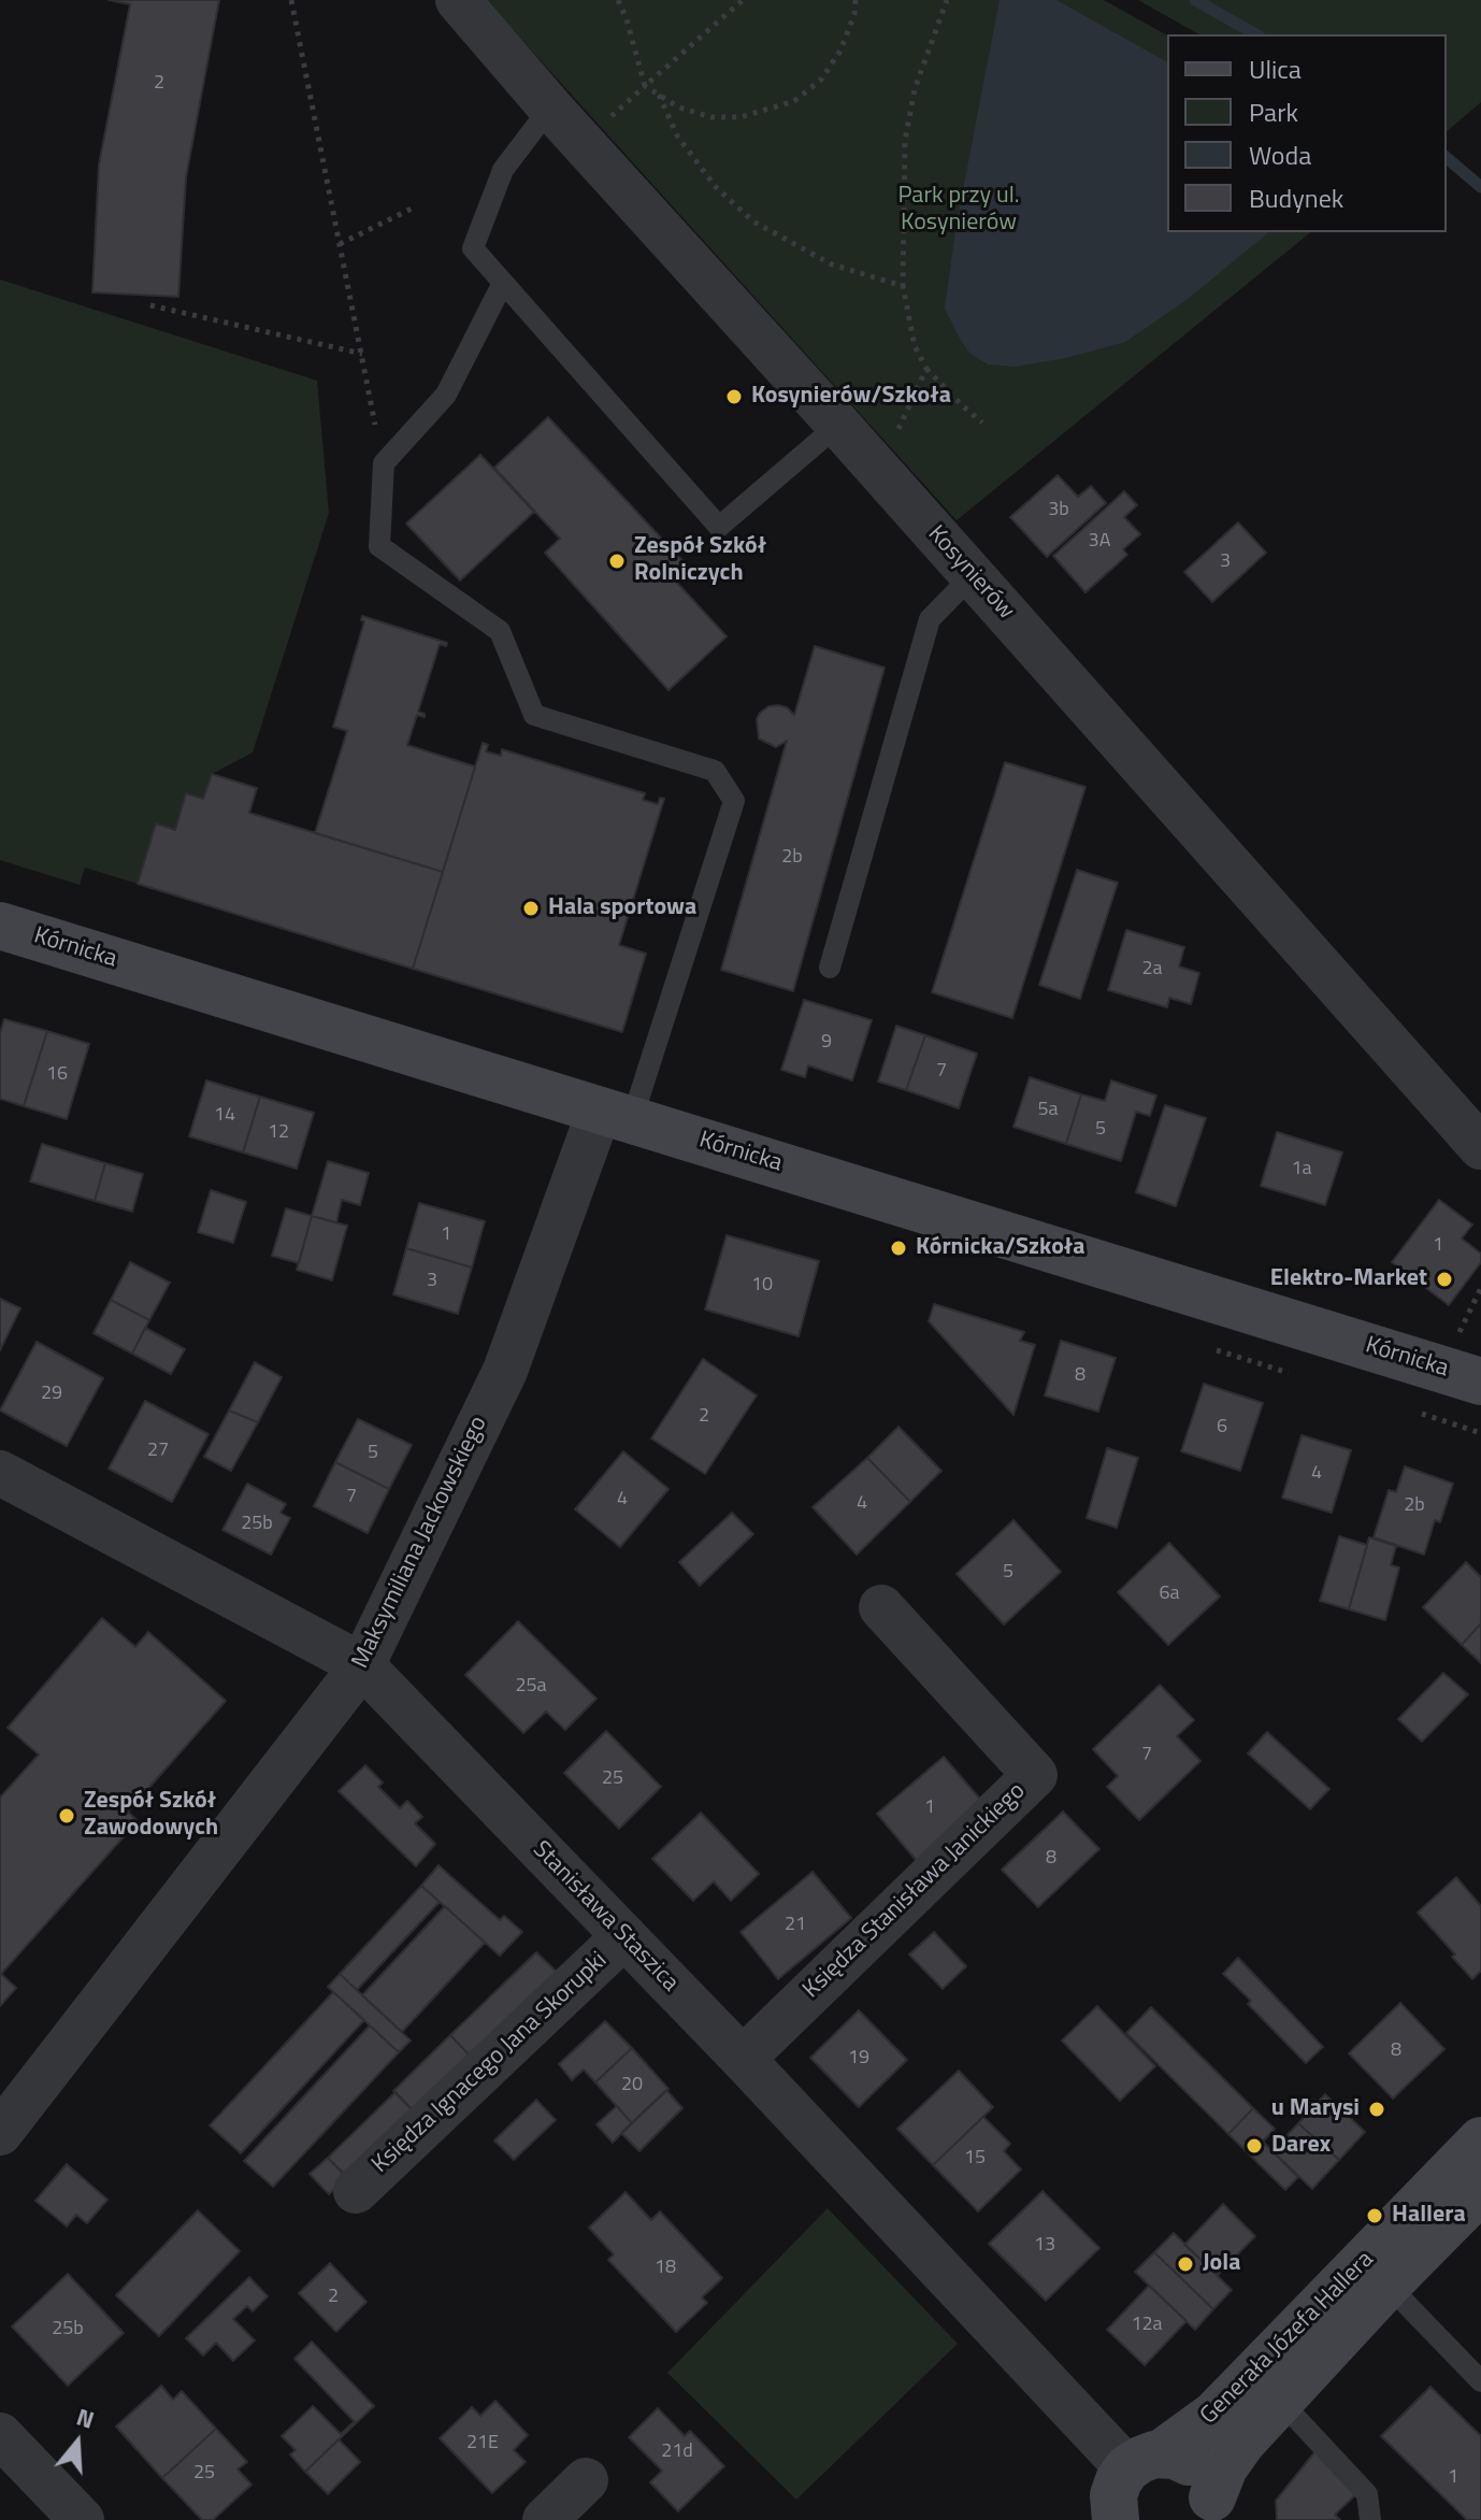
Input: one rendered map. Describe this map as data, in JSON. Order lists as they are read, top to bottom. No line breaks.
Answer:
{"streets":{"street":["Kosynierów","Kórnicka","Maksymiliana Jackowskiego","Księdza Stanisława Janickiego","Stanisława Staszica","Księdza Ignacego Jana Skorupki","Generała Józefa Hallera"]},"crossings":[["Kórnicka","Maksymiliana Jackowskiego"],["Maksymiliana Jackowskiego","Stanisława Staszica"],["Księdza Stanisława Janickiego","Stanisława Staszica"],["Stanisława Staszica","Księdza Ignacego Jana Skorupki"],["Stanisława Staszica","Generała Józefa Hallera"]],"parks":["Park przy ul. Kosynierów"],"places":["Kosynierów/Szkoła","Zespół Szkół Rolniczych","Hala sportowa","Kórnicka/Szkoła","Elektro-Market","Zespół Szkół Zawodowych","u Marysi","Darex","Hallera","Jola"],"house_numbers":["2","3b","3A","3","2b","2a","9","7","16","5a","14","5","12","1a","1","1","3","10","8","29","2","6","27","5","4","7","4","4","2b","25b","5","6a","25a","7","25","1","8","21","8","19","20","15","13","18","2","12a","25b","21E","21d","25","1"],"legend":["Ulica","Park","Woda","Budynek"],"north":"top"}
